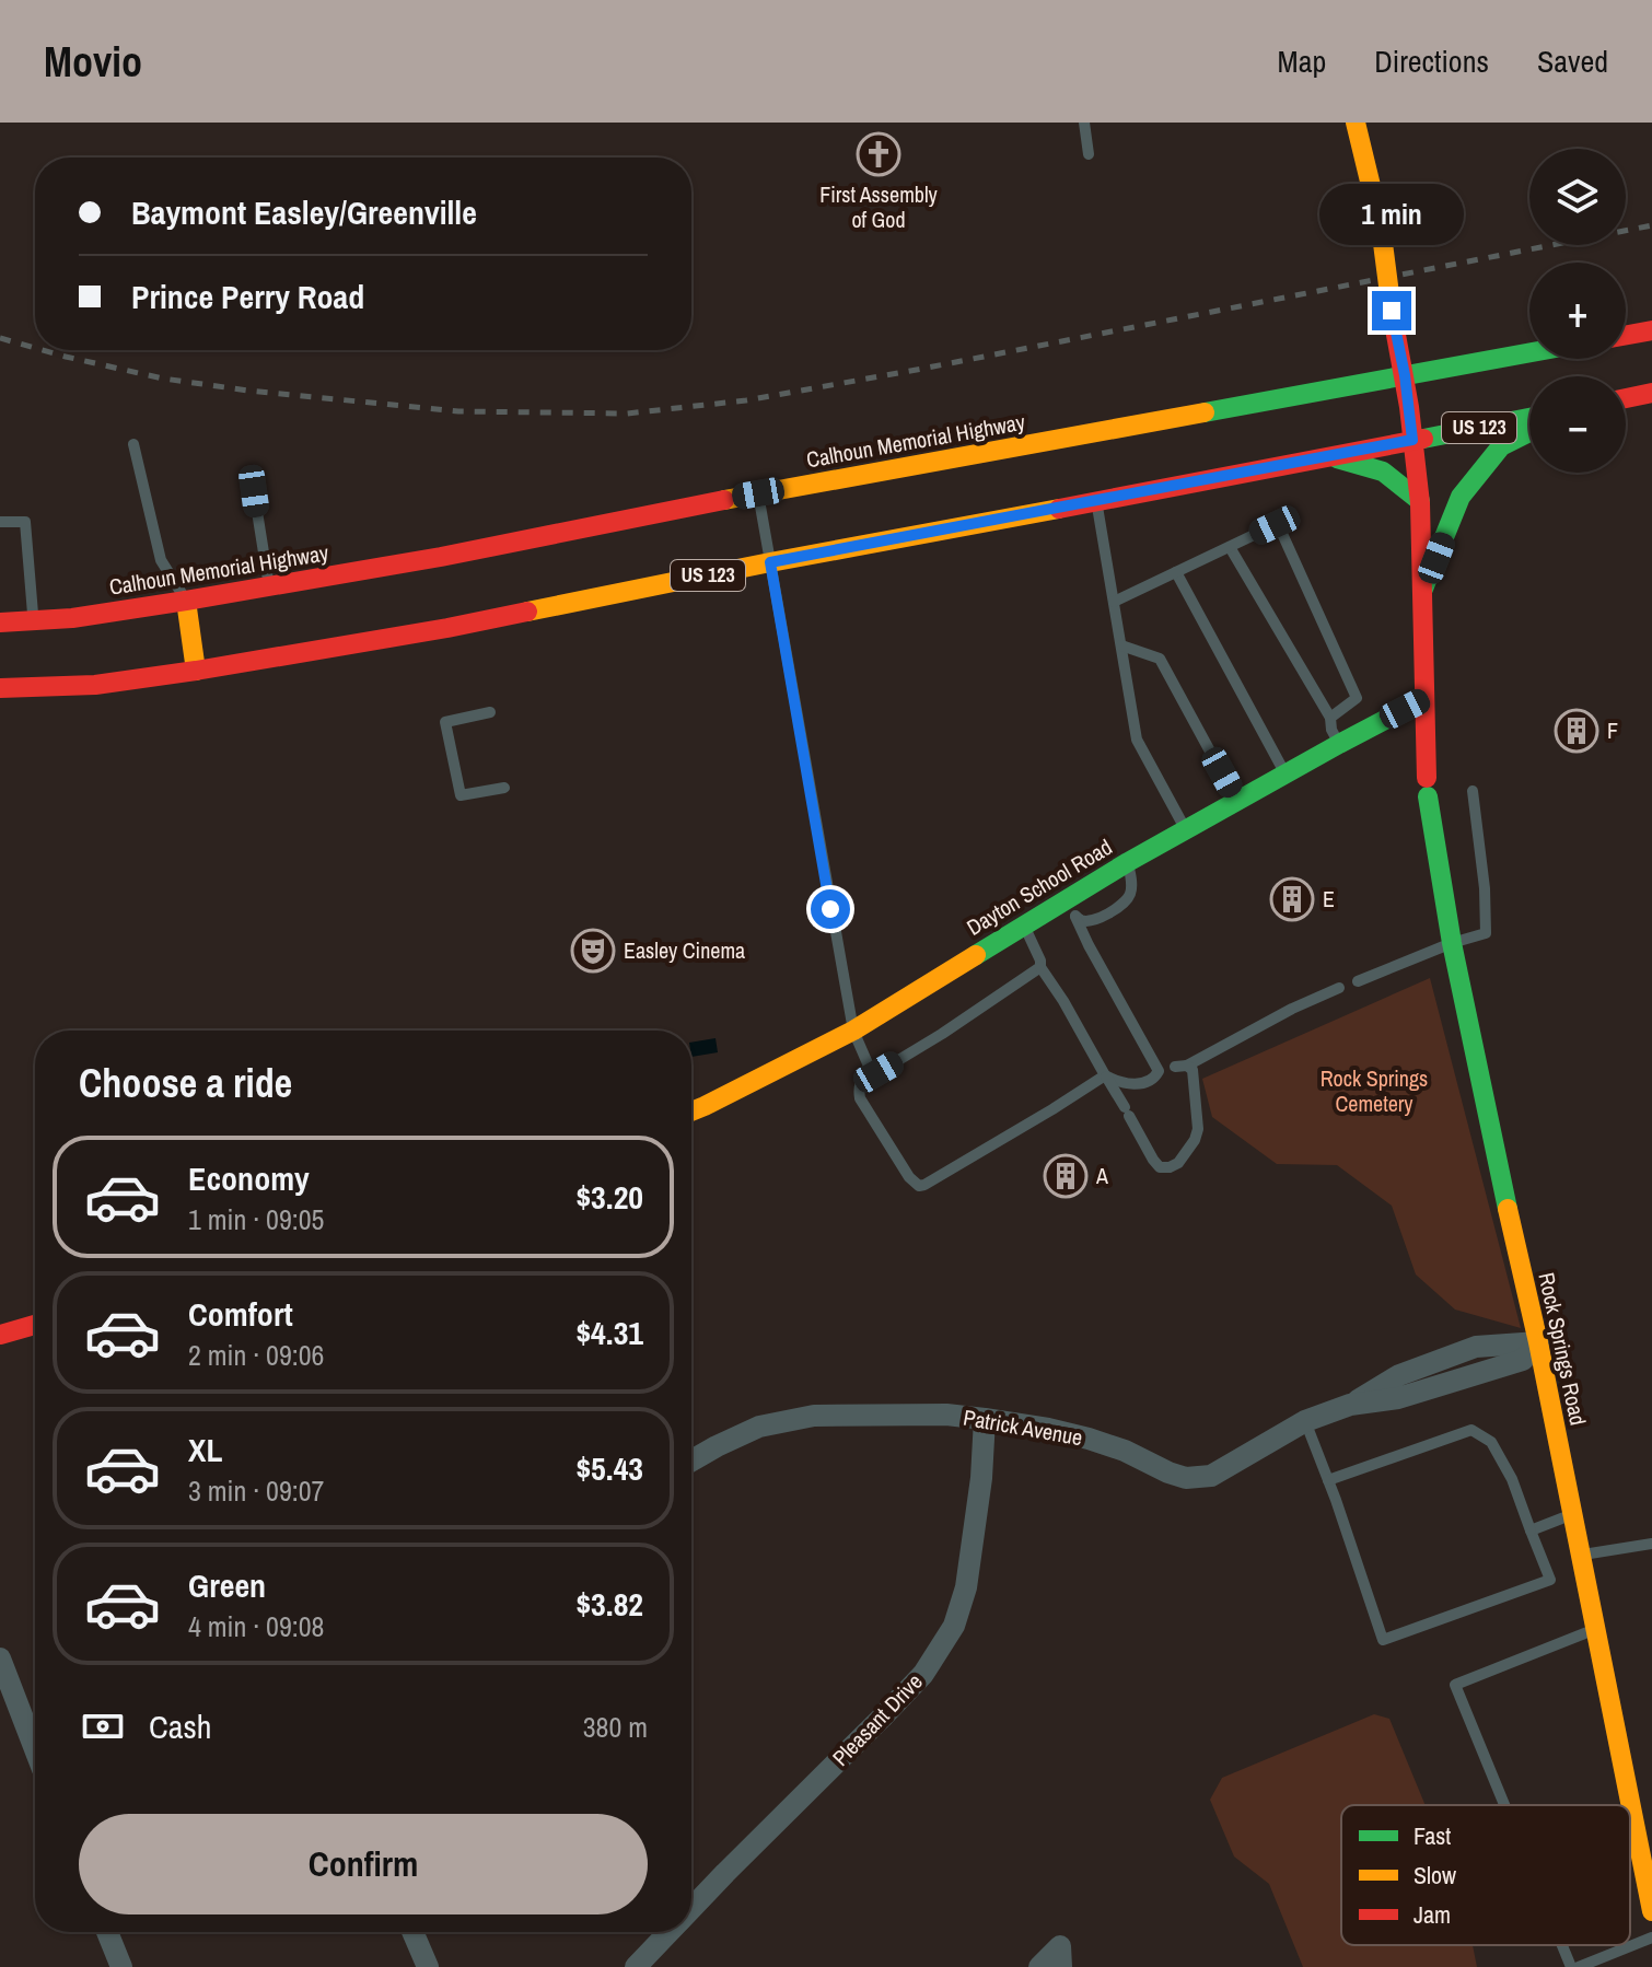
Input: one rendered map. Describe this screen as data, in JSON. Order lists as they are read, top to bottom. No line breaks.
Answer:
{"streets":{"main road":["US 123","Calhoun Memorial Highway","Dayton School Road","Rock Springs Road"],"street":["Patrick Avenue","Pleasant Drive"]},"crossings":[["US 123","Rock Springs Road"],["Calhoun Memorial Highway","Rock Springs Road"],["Dayton School Road","Rock Springs Road"],["Rock Springs Road","Patrick Avenue"],["Patrick Avenue","Pleasant Drive"]],"parks":["Rock Springs Cemetery"],"places":{"church":["First Assembly of God"],"building":["F","E","A"],"theatre":["Easley Cinema"]},"legend":["Fast","Slow","Jam"],"page":{"header":"Movio","nav":["Map","Directions","Saved"],"map_buttons":["+","−"],"banner":["Baymont Easley/Greenville","Prince Perry Road"],"bubble":"1 min","heading":"Choose a ride","list":[{"name":"Economy","note":"1 min · 09:05","value":"$3.20"},{"name":"Comfort","note":"2 min · 09:06","value":"$4.31"},{"name":"XL","note":"3 min · 09:07","value":"$5.43"},{"name":"Green","note":"4 min · 09:08","value":"$3.82"}],"pay":["Cash","380 m"],"buttons":"Confirm"}}
